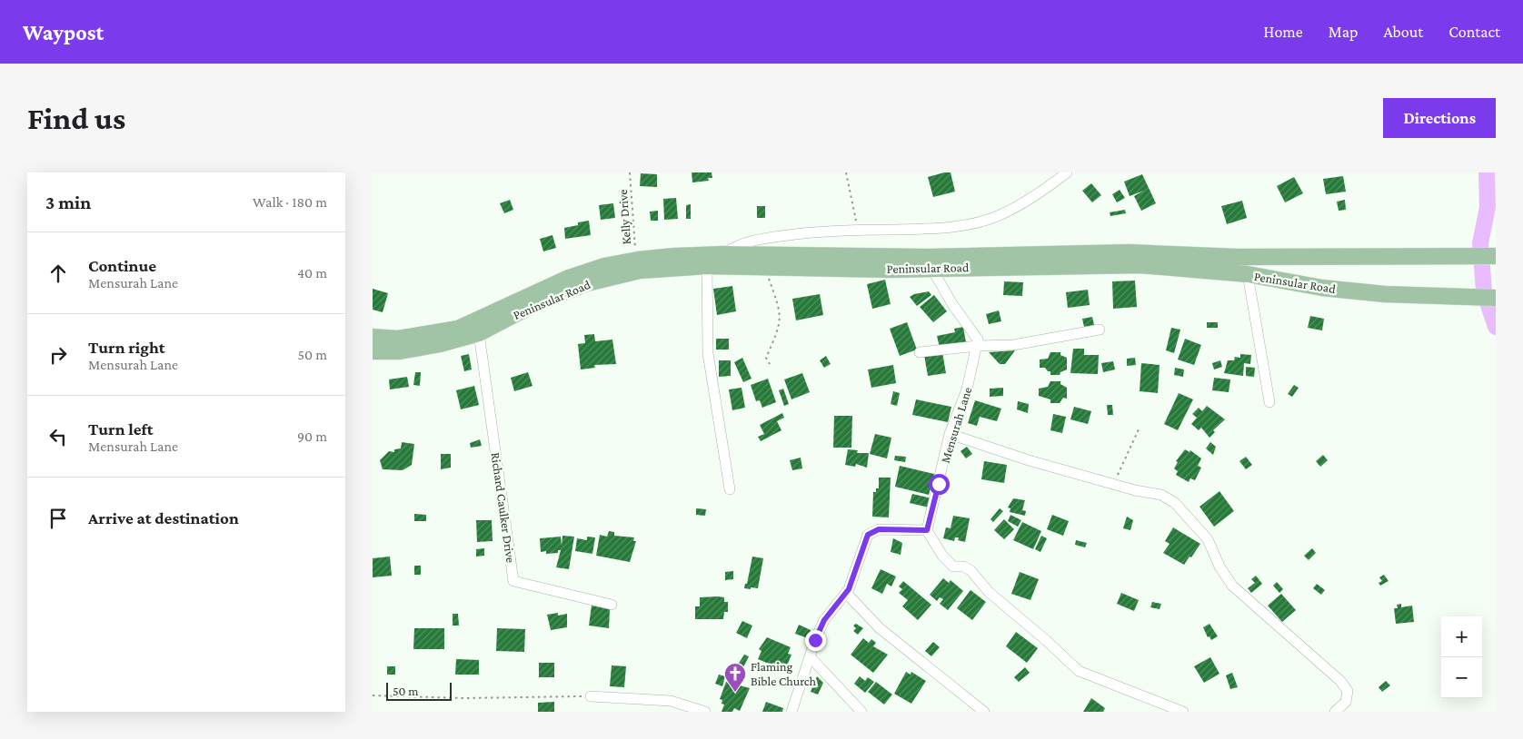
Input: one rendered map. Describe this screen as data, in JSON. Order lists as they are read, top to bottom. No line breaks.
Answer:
{"streets":{"main road":["Peninsular Road"],"street":["Mensurah Lane","Richard Caulker Drive"],"path":["Kelly Drive"]},"crossings":[["Kelly Drive","Peninsular Road"],["Peninsular Road","Richard Caulker Drive"]],"places":{"church":["Flaming Bible Church"]},"scale_bar":"50 m","page":{"header":"Waypost","nav":["Home","Map","About","Contact"],"buttons":"Directions","title":"Find us","heading":["3 min","Walk · 180 m"],"list":[["Continue","Mensurah Lane","40 m"],["Turn right","Mensurah Lane","50 m"],["Turn left","Mensurah Lane","90 m"],"Arrive at destination"],"map_buttons":["+","−"],"scale":"50 m"}}
